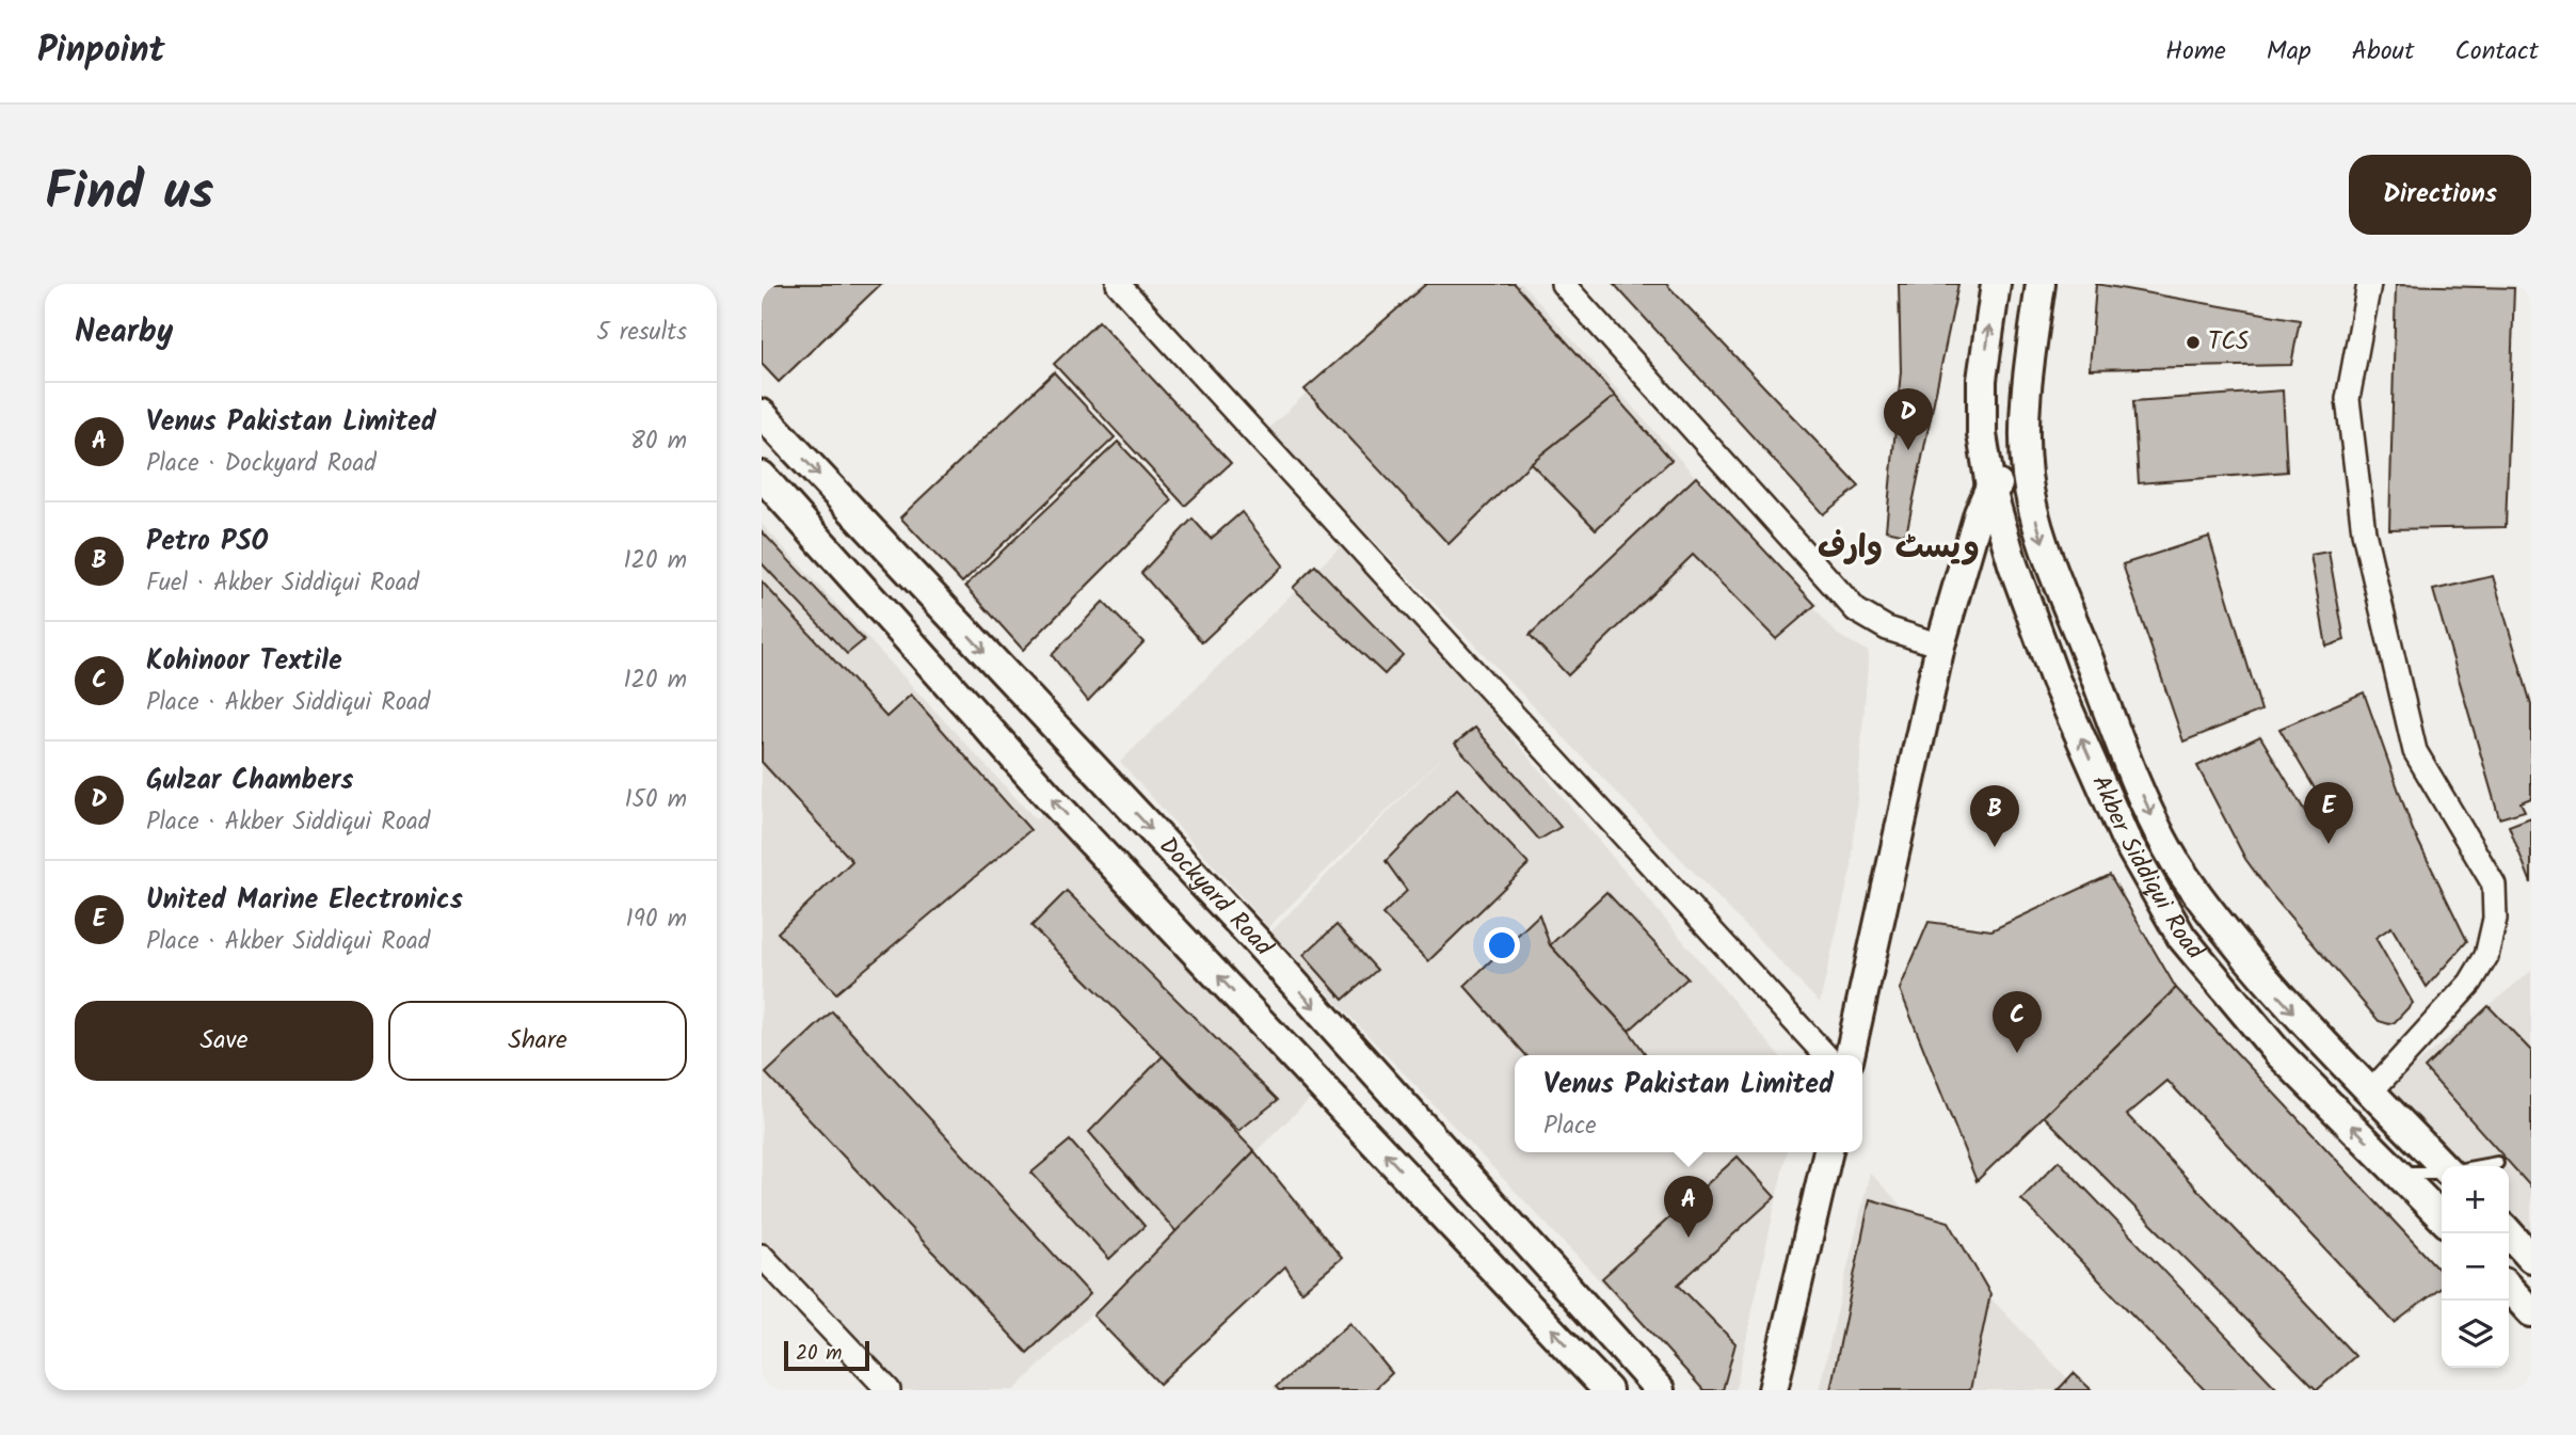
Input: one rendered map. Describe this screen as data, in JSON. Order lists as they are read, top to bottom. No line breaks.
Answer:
{"streets":{"street":["Akber Siddiqui Road","Dockyard Road"]},"districts":["ویسٹ وارف"],"places":["TCS"],"scale_bar":"20 m","page":{"header":"Pinpoint","nav":["Home","Map","About","Contact"],"title":"Find us","buttons":["Directions",["Save","Share"]],"heading":["Nearby","5 results"],"list":[{"mark":"A","name":"Venus Pakistan Limited","note":"Place · Dockyard Road","value":"80 m"},{"mark":"B","name":"Petro PSO","note":"Fuel · Akber Siddiqui Road","value":"120 m"},{"mark":"C","name":"Kohinoor Textile","note":"Place · Akber Siddiqui Road","value":"120 m"},{"mark":"D","name":"Gulzar Chambers","note":"Place · Akber Siddiqui Road","value":"150 m"},{"mark":"E","name":"United Marine Electronics","note":"Place · Akber Siddiqui Road","value":"190 m"}],"pins":["D","E","B","C","A"],"popup":["Venus Pakistan Limited","Place"],"map_buttons":["+","−"],"scale":"20 m"}}
